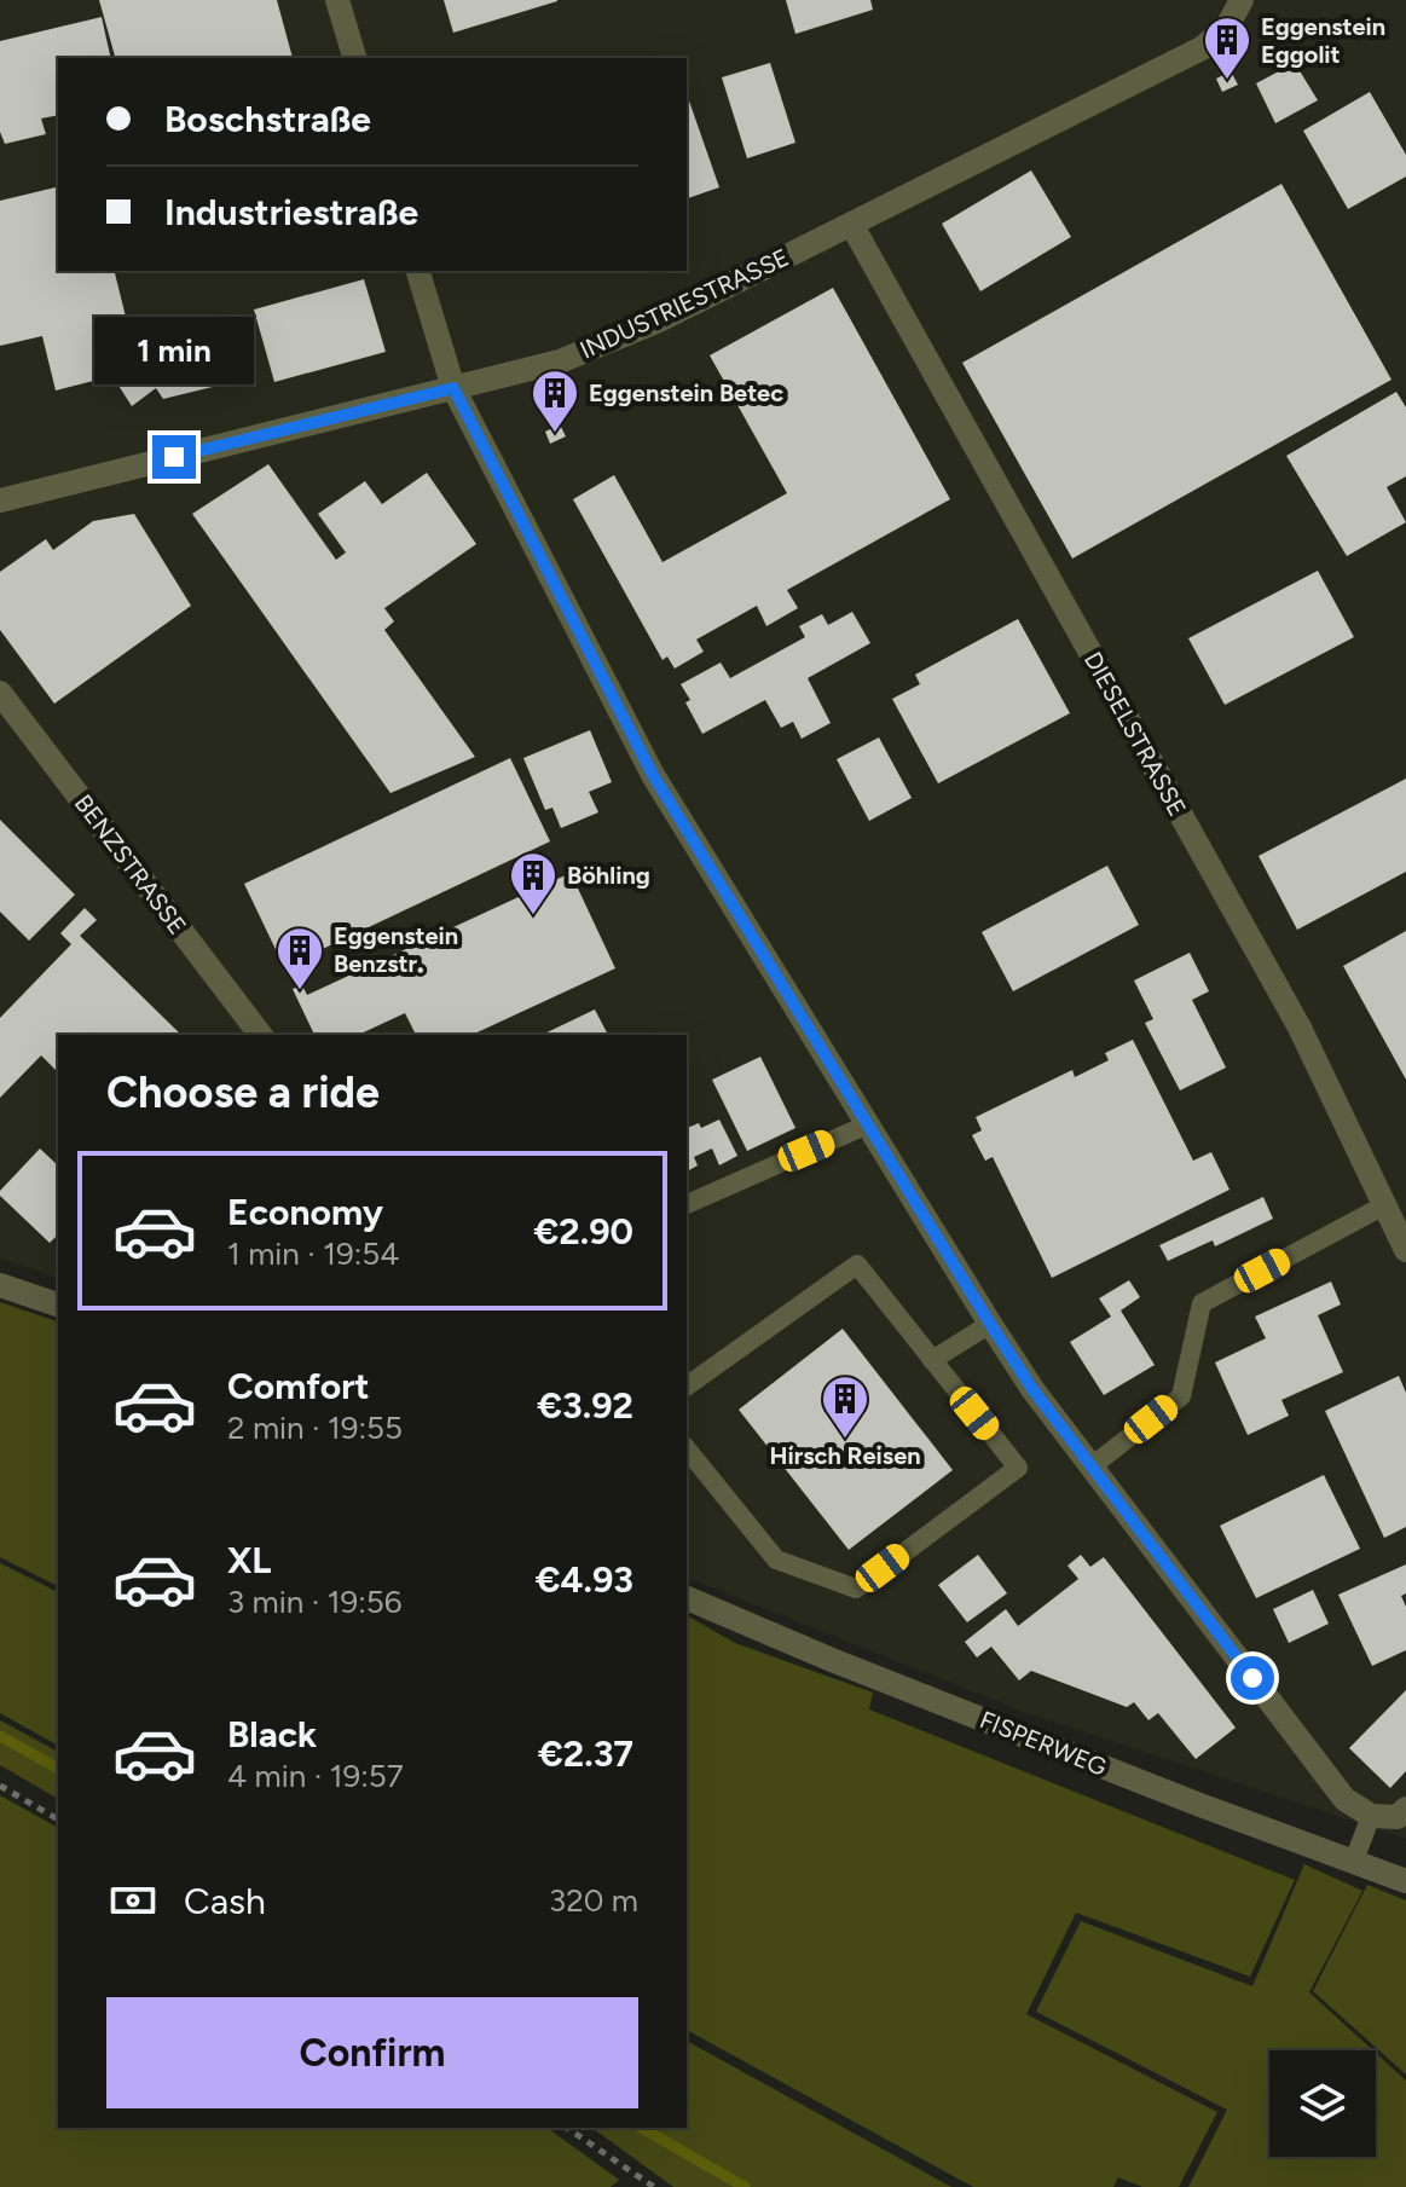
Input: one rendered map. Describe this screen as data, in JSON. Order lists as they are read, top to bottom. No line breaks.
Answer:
{"streets":{"street":["INDUSTRIESTRASSE","DIESELSTRASSE","BENZSTRASSE","FISPERWEG"]},"crossings":[["INDUSTRIESTRASSE","DIESELSTRASSE"]],"places":{"building":["Eggenstein Eggolit","Eggenstein Betec","Böhling","Eggenstein Benzstr.","Hirsch Reisen"]},"page":{"banner":["Boschstraße","Industriestraße"],"bubble":"1 min","heading":"Choose a ride","list":[{"name":"Economy","note":"1 min · 19:54","value":"€2.90"},{"name":"Comfort","note":"2 min · 19:55","value":"€3.92"},{"name":"XL","note":"3 min · 19:56","value":"€4.93"},{"name":"Black","note":"4 min · 19:57","value":"€2.37"}],"pay":["Cash","320 m"],"buttons":"Confirm"}}
